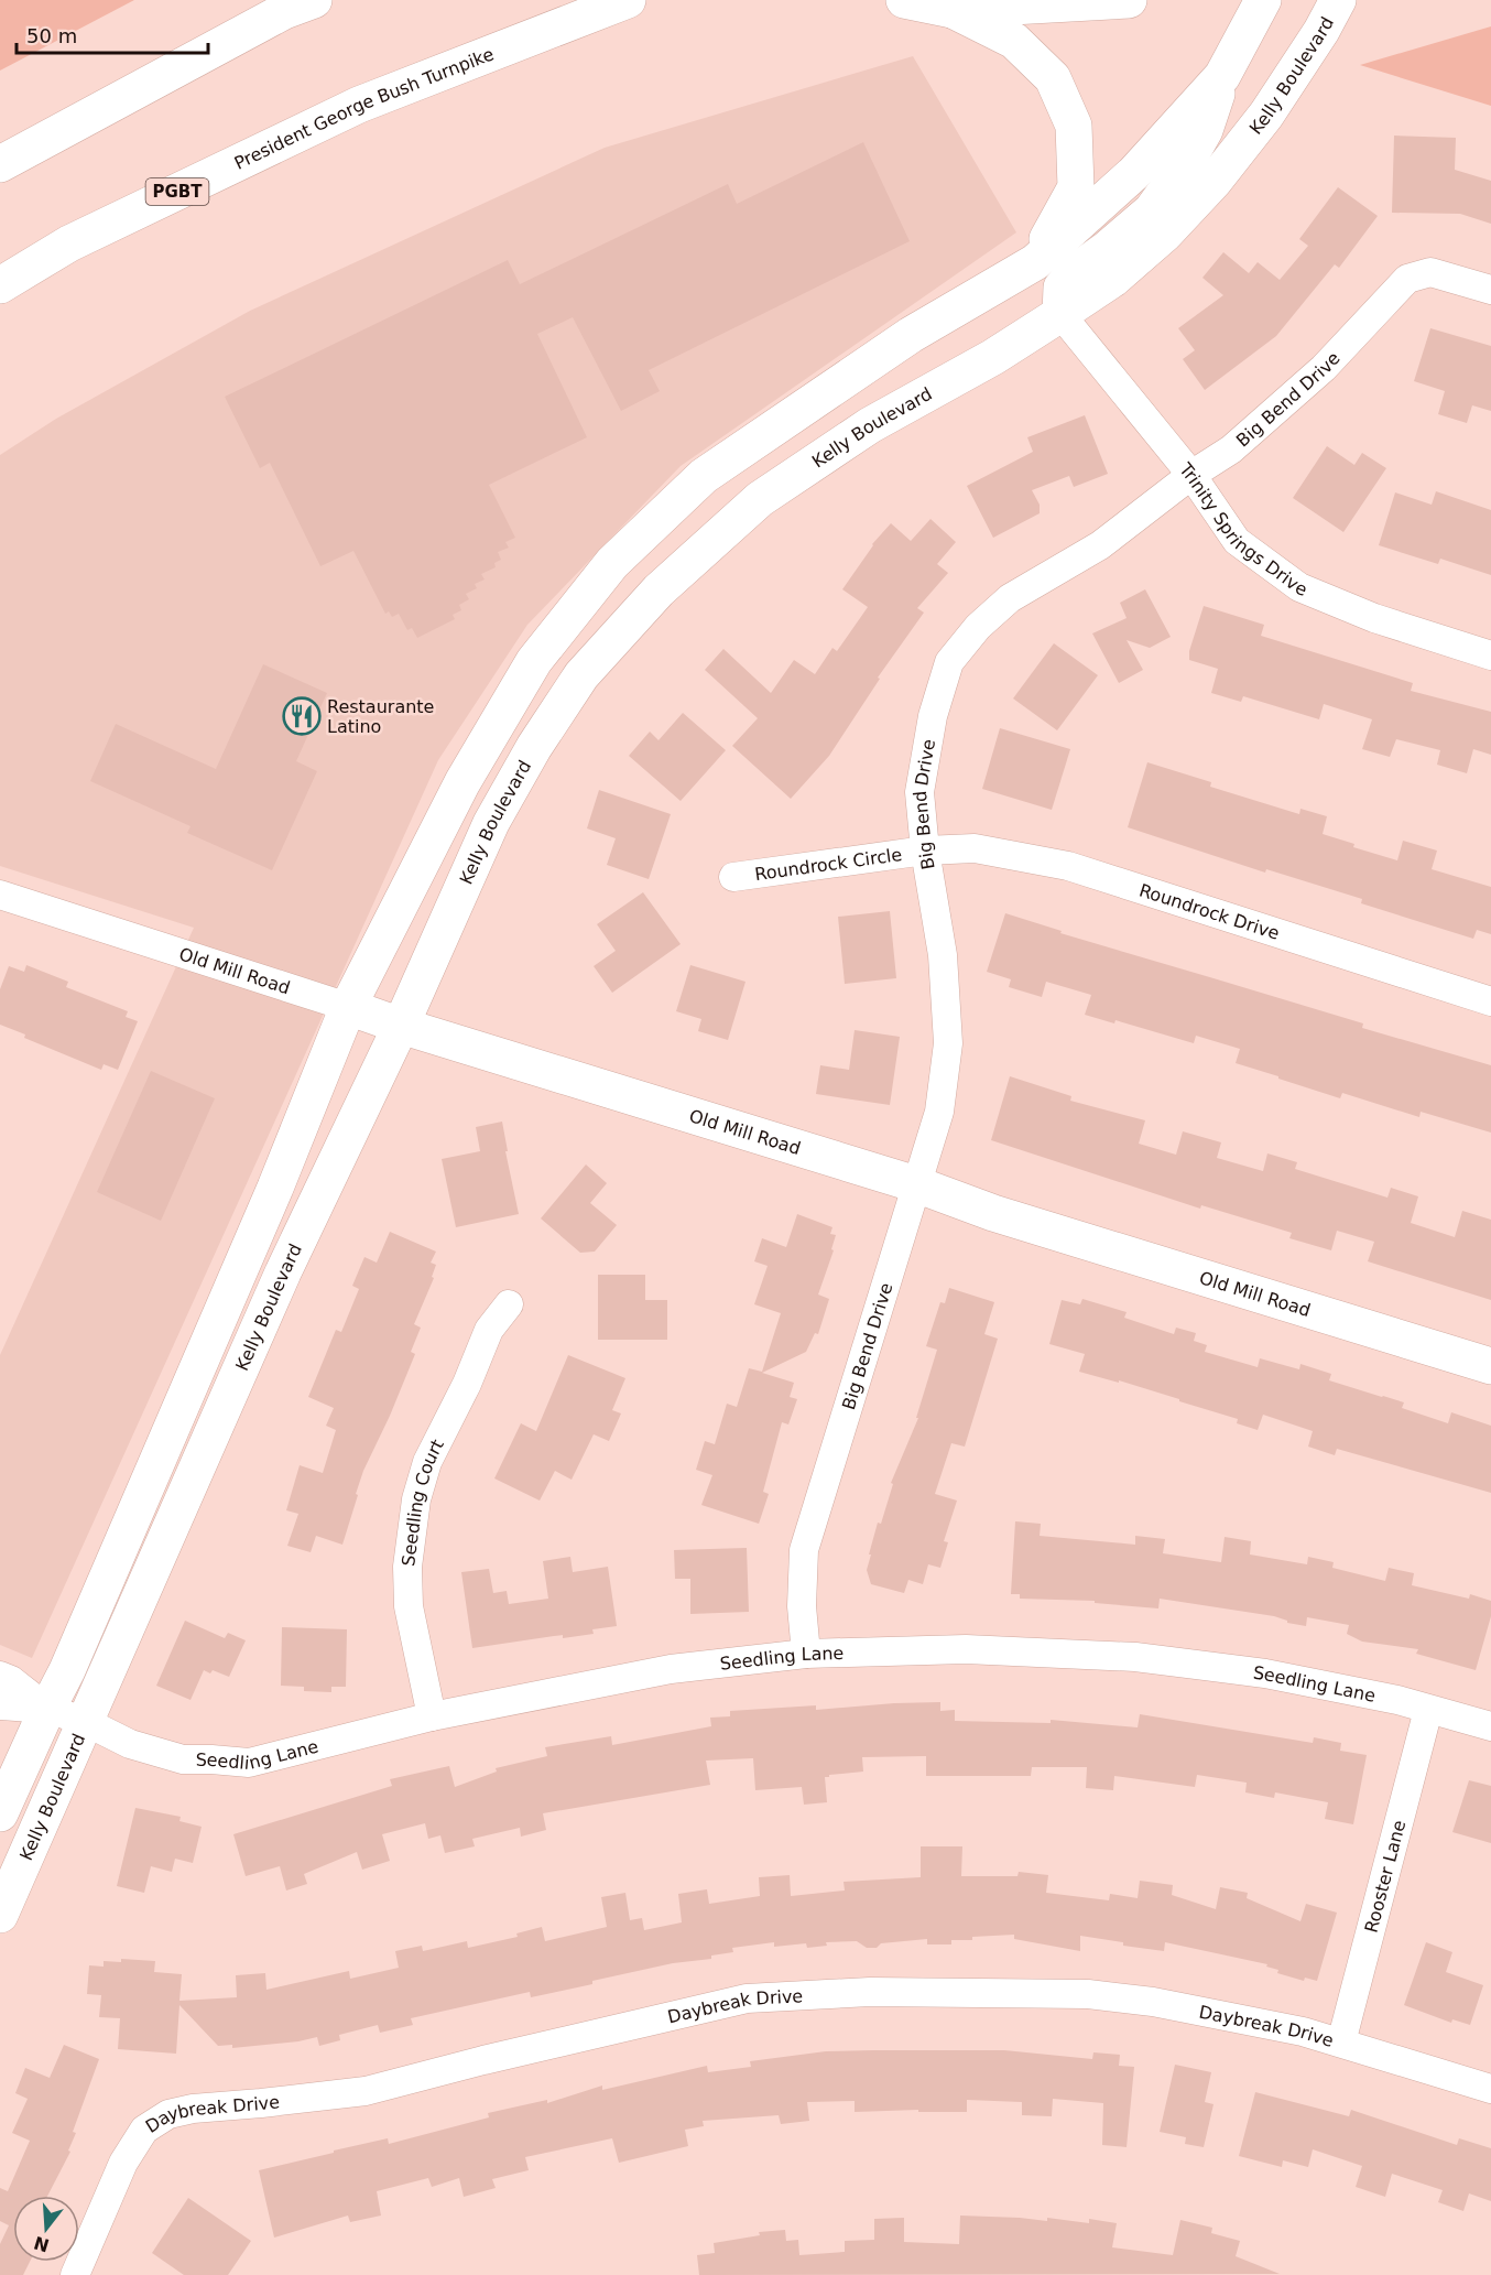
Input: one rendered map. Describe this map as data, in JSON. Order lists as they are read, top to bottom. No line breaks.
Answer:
{"streets":{"main road":["Kelly Boulevard","President George Bush Turnpike","PGBT","Old Mill Road"],"street":["Big Bend Drive","Trinity Springs Drive","Roundrock Circle","Roundrock Drive","Seedling Court","Seedling Lane","Rooster Lane","Daybreak Drive"]},"crossings":[["Kelly Boulevard","Trinity Springs Drive"],["Kelly Boulevard","Old Mill Road"],["Kelly Boulevard","Seedling Lane"],["Big Bend Drive","Trinity Springs Drive"],["Big Bend Drive","Roundrock Circle"],["Big Bend Drive","Roundrock Drive"],["Big Bend Drive","Old Mill Road"],["Big Bend Drive","Seedling Lane"],["Roundrock Circle","Roundrock Drive"],["Seedling Court","Seedling Lane"],["Seedling Lane","Rooster Lane"],["Rooster Lane","Daybreak Drive"]],"places":{"restaurant":["Restaurante Latino"]},"scale_bar":"50 m","north":"bottom"}
